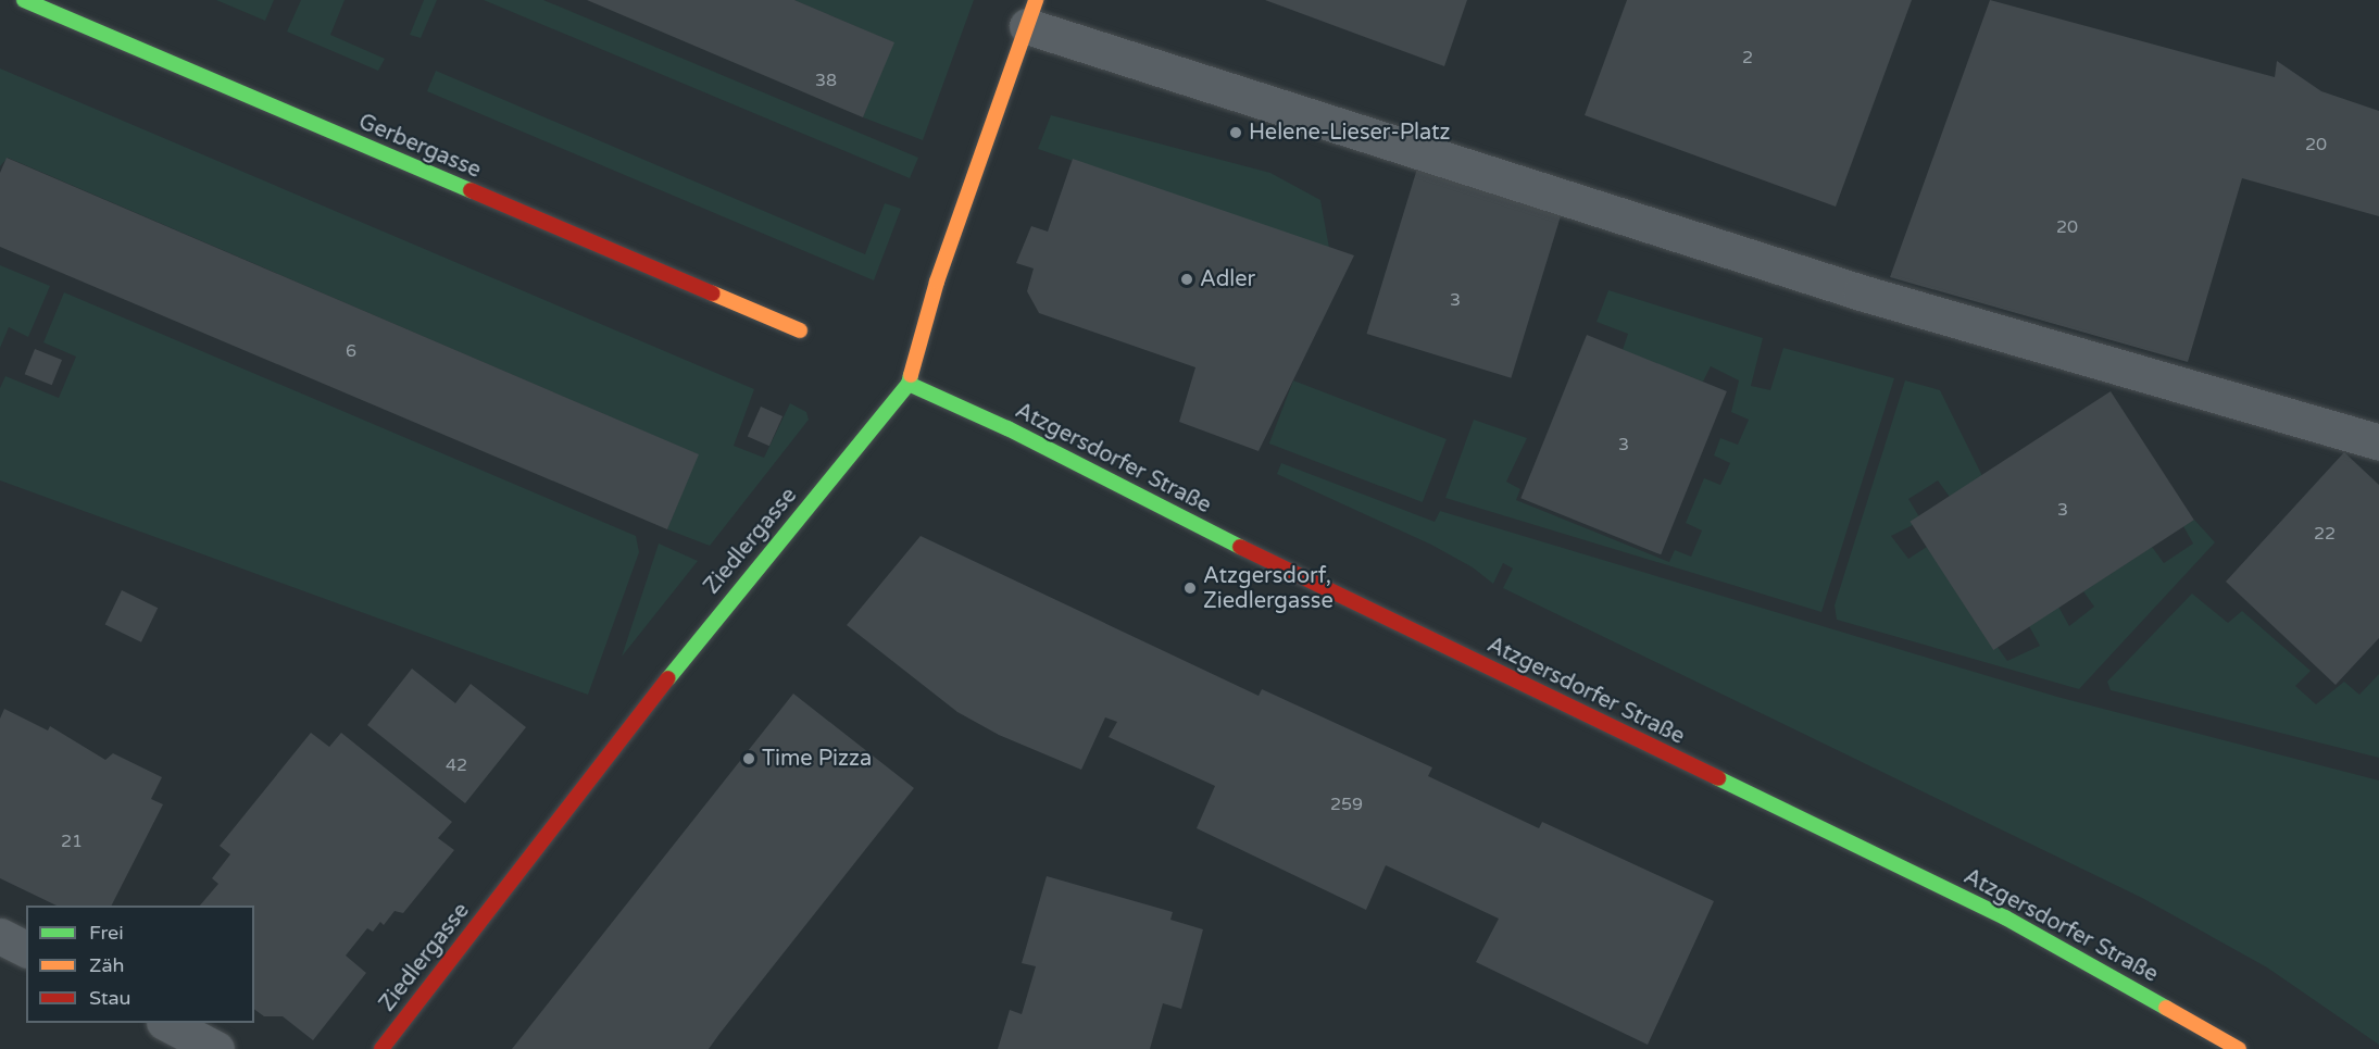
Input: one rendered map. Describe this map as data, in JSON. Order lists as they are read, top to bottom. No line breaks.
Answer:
{"streets":{"street":["Gerbergasse","Atzgersdorfer Straße","Ziedlergasse"]},"crossings":[["Atzgersdorfer Straße","Ziedlergasse"]],"places":["Helene-Lieser-Platz","Adler","Atzgersdorf, Ziedlergasse","Time Pizza"],"house_numbers":["2","38","20","20","3","6","3","3","22","42","259","21"],"legend":["Frei","Zäh","Stau"]}
